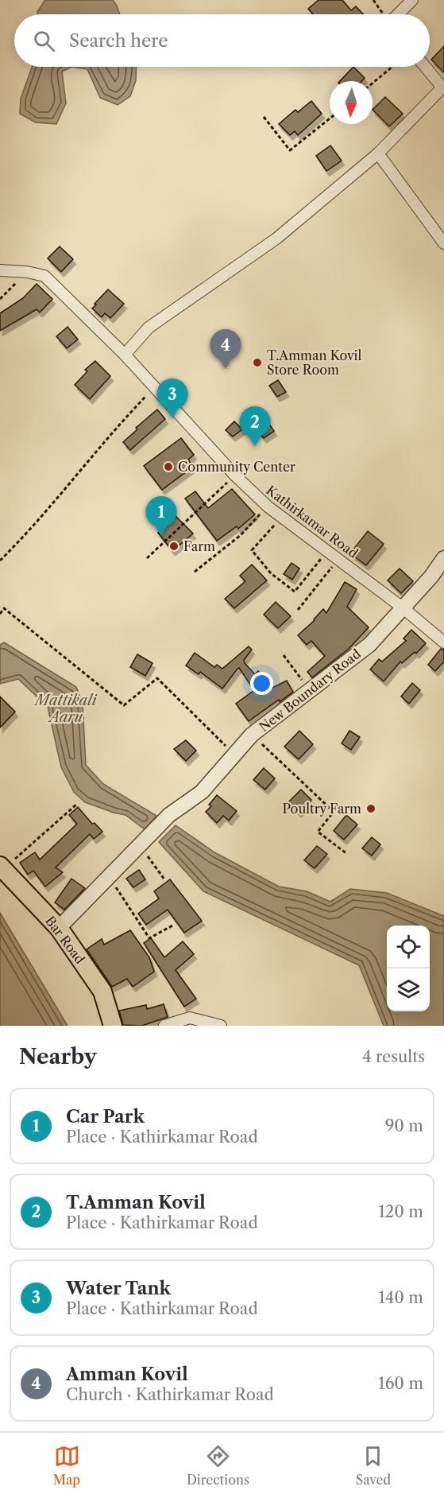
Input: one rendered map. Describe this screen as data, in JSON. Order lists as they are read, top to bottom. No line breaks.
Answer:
{"streets":{"main road":["Bar Road"],"street":["Kathirkamar Road","New Boundary Road"]},"crossings":[["Kathirkamar Road","New Boundary Road"]],"water":["Mattikali Aaru"],"places":["T.Amman Kovil Store Room","Community Center","Farm","Poultry Farm"],"north":"bottom","page":{"search":"Search here","pins":["4","3","2","1"],"heading":["Nearby","4 results"],"list":[{"mark":"1","name":"Car Park","note":"Place · Kathirkamar Road","value":"90 m"},{"mark":"2","name":"T.Amman Kovil","note":"Place · Kathirkamar Road","value":"120 m"},{"mark":"3","name":"Water Tank","note":"Place · Kathirkamar Road","value":"140 m"},{"mark":"4","name":"Amman Kovil","note":"Church · Kathirkamar Road","value":"160 m"}],"nav":["Map","Directions","Saved"]}}
